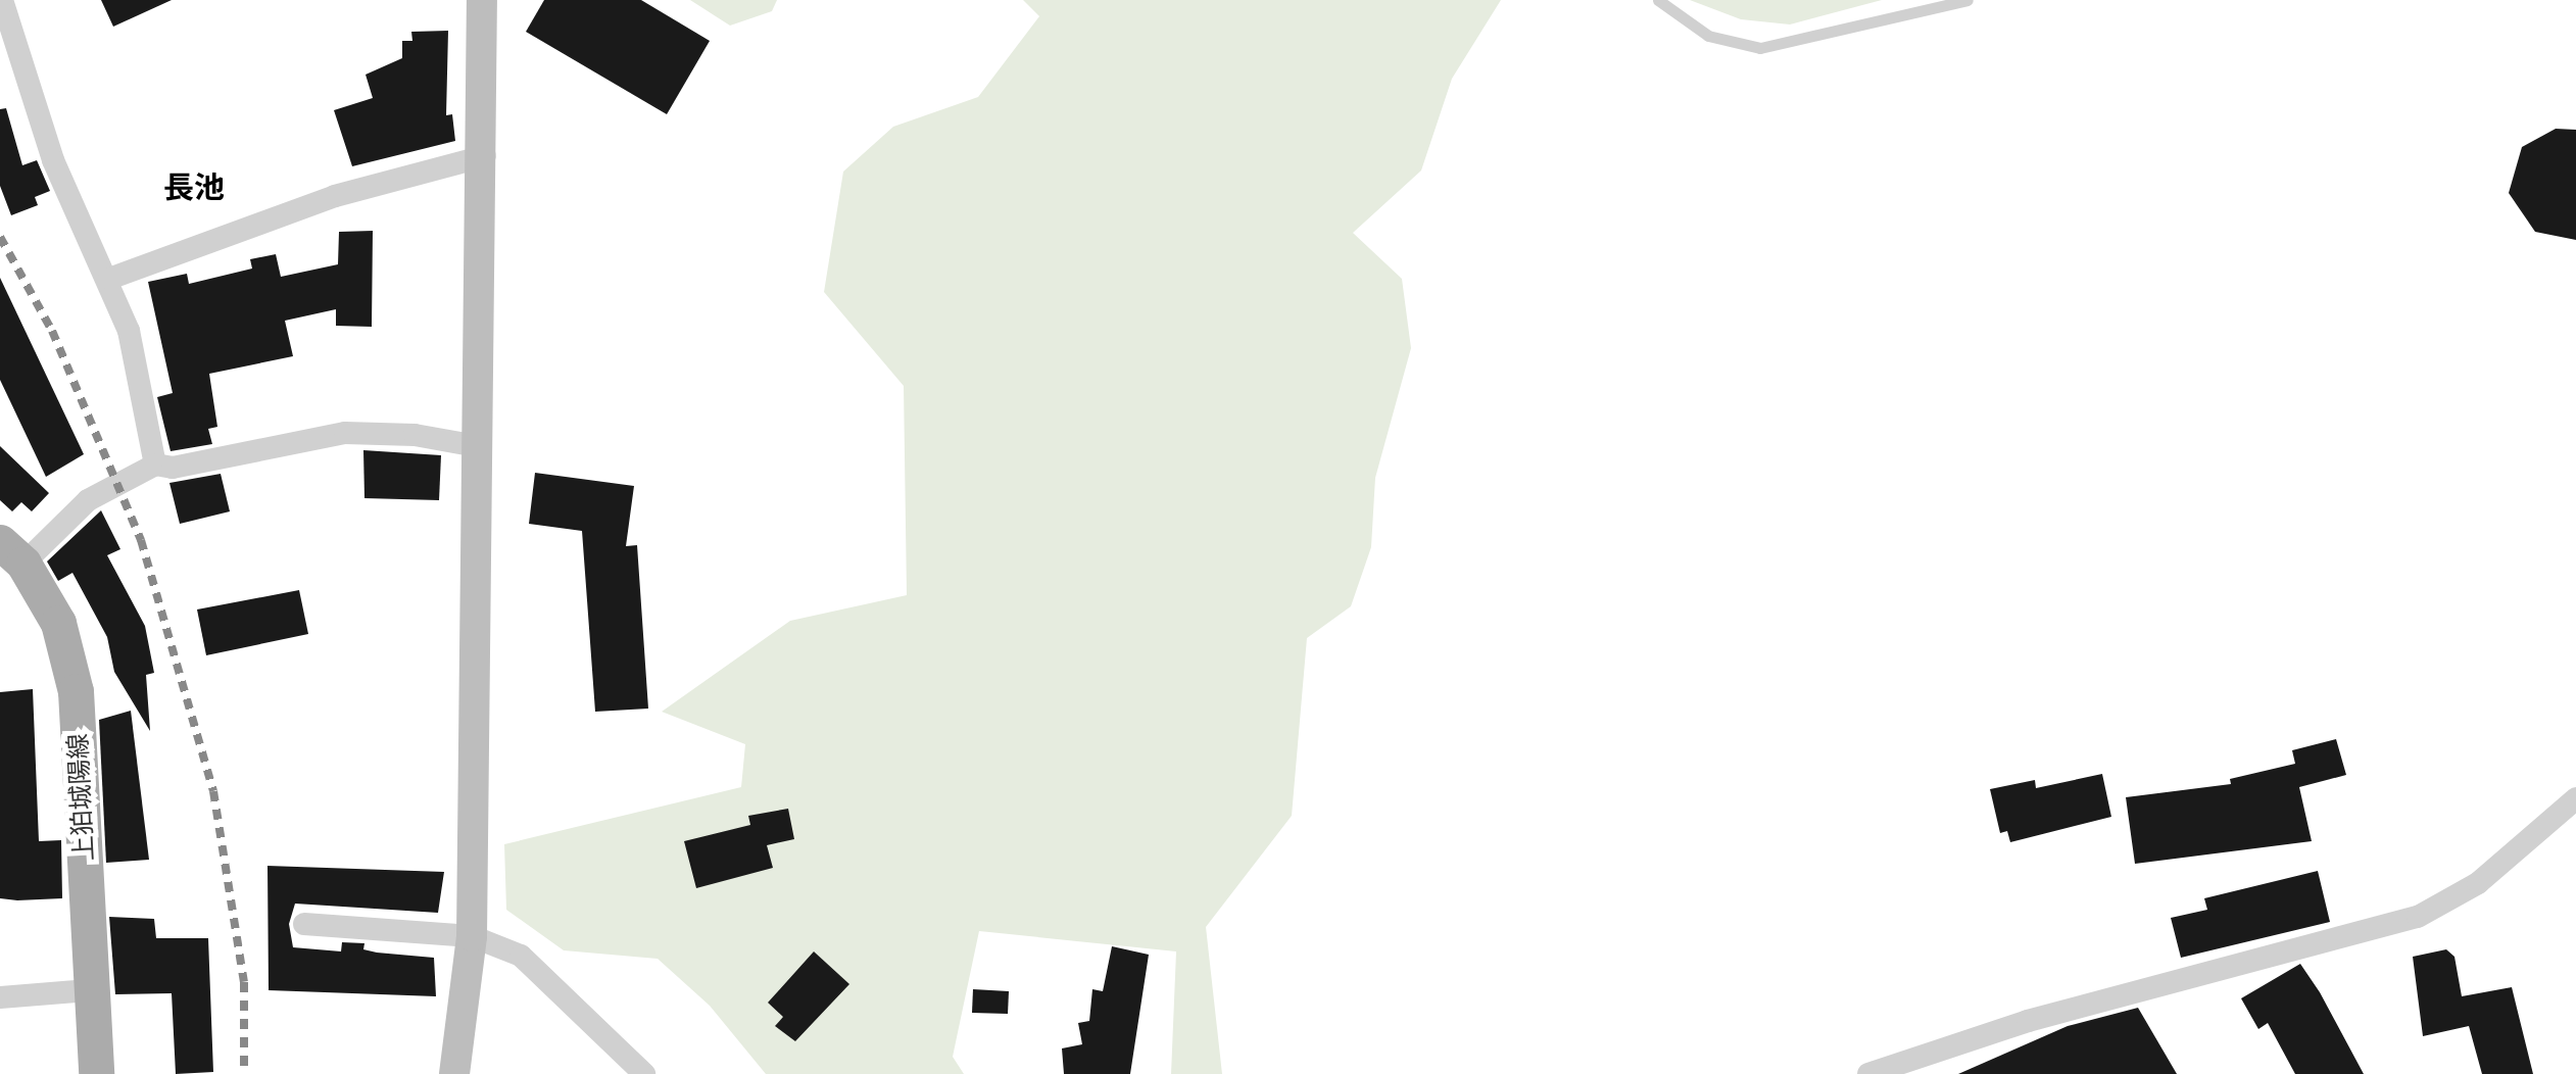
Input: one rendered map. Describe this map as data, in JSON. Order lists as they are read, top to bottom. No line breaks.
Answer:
{"streets":{"main road":["上狛城陽線"]},"districts":["長池"]}
